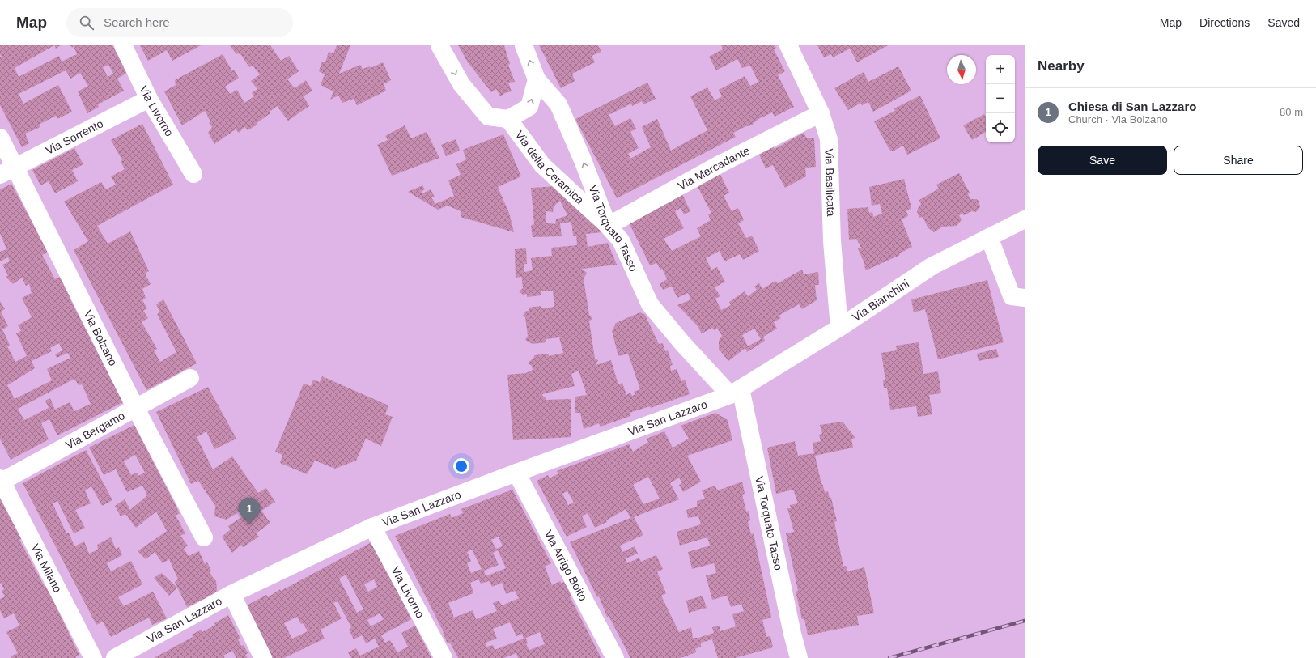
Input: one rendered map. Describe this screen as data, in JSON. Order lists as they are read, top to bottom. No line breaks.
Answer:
{"streets":{"street":["Via Livorno","Via Sorrento","Via della Ceramica","Via Mercadante","Via Basilicata","Via Torquato Tasso","Via Bianchini","Via Bolzano","Via San Lazzaro","Via Bergamo","Via Arrigo Boito","Via Milano"]},"crossings":[["Via Livorno","Via Sorrento"],["Via Livorno","Via San Lazzaro"],["Via Sorrento","Via Bolzano"],["Via della Ceramica","Via Mercadante"],["Via della Ceramica","Via Torquato Tasso"],["Via Mercadante","Via Basilicata"],["Via Mercadante","Via Torquato Tasso"],["Via Basilicata","Via Bianchini"],["Via Torquato Tasso","Via Bianchini"],["Via Torquato Tasso","Via San Lazzaro"],["Via Bianchini","Via San Lazzaro"],["Via Bolzano","Via Bergamo"],["Via San Lazzaro","Via Arrigo Boito"],["Via Bergamo","Via Milano"]],"north":"bottom","page":{"header":"Map","search":"Search here","nav":["Map","Directions","Saved"],"heading":"Nearby","map_buttons":["+","−"],"list":[{"mark":"1","name":"Chiesa di San Lazzaro","note":"Church · Via Bolzano","value":"80 m"}],"buttons":["Save","Share"],"pins":"1"}}
